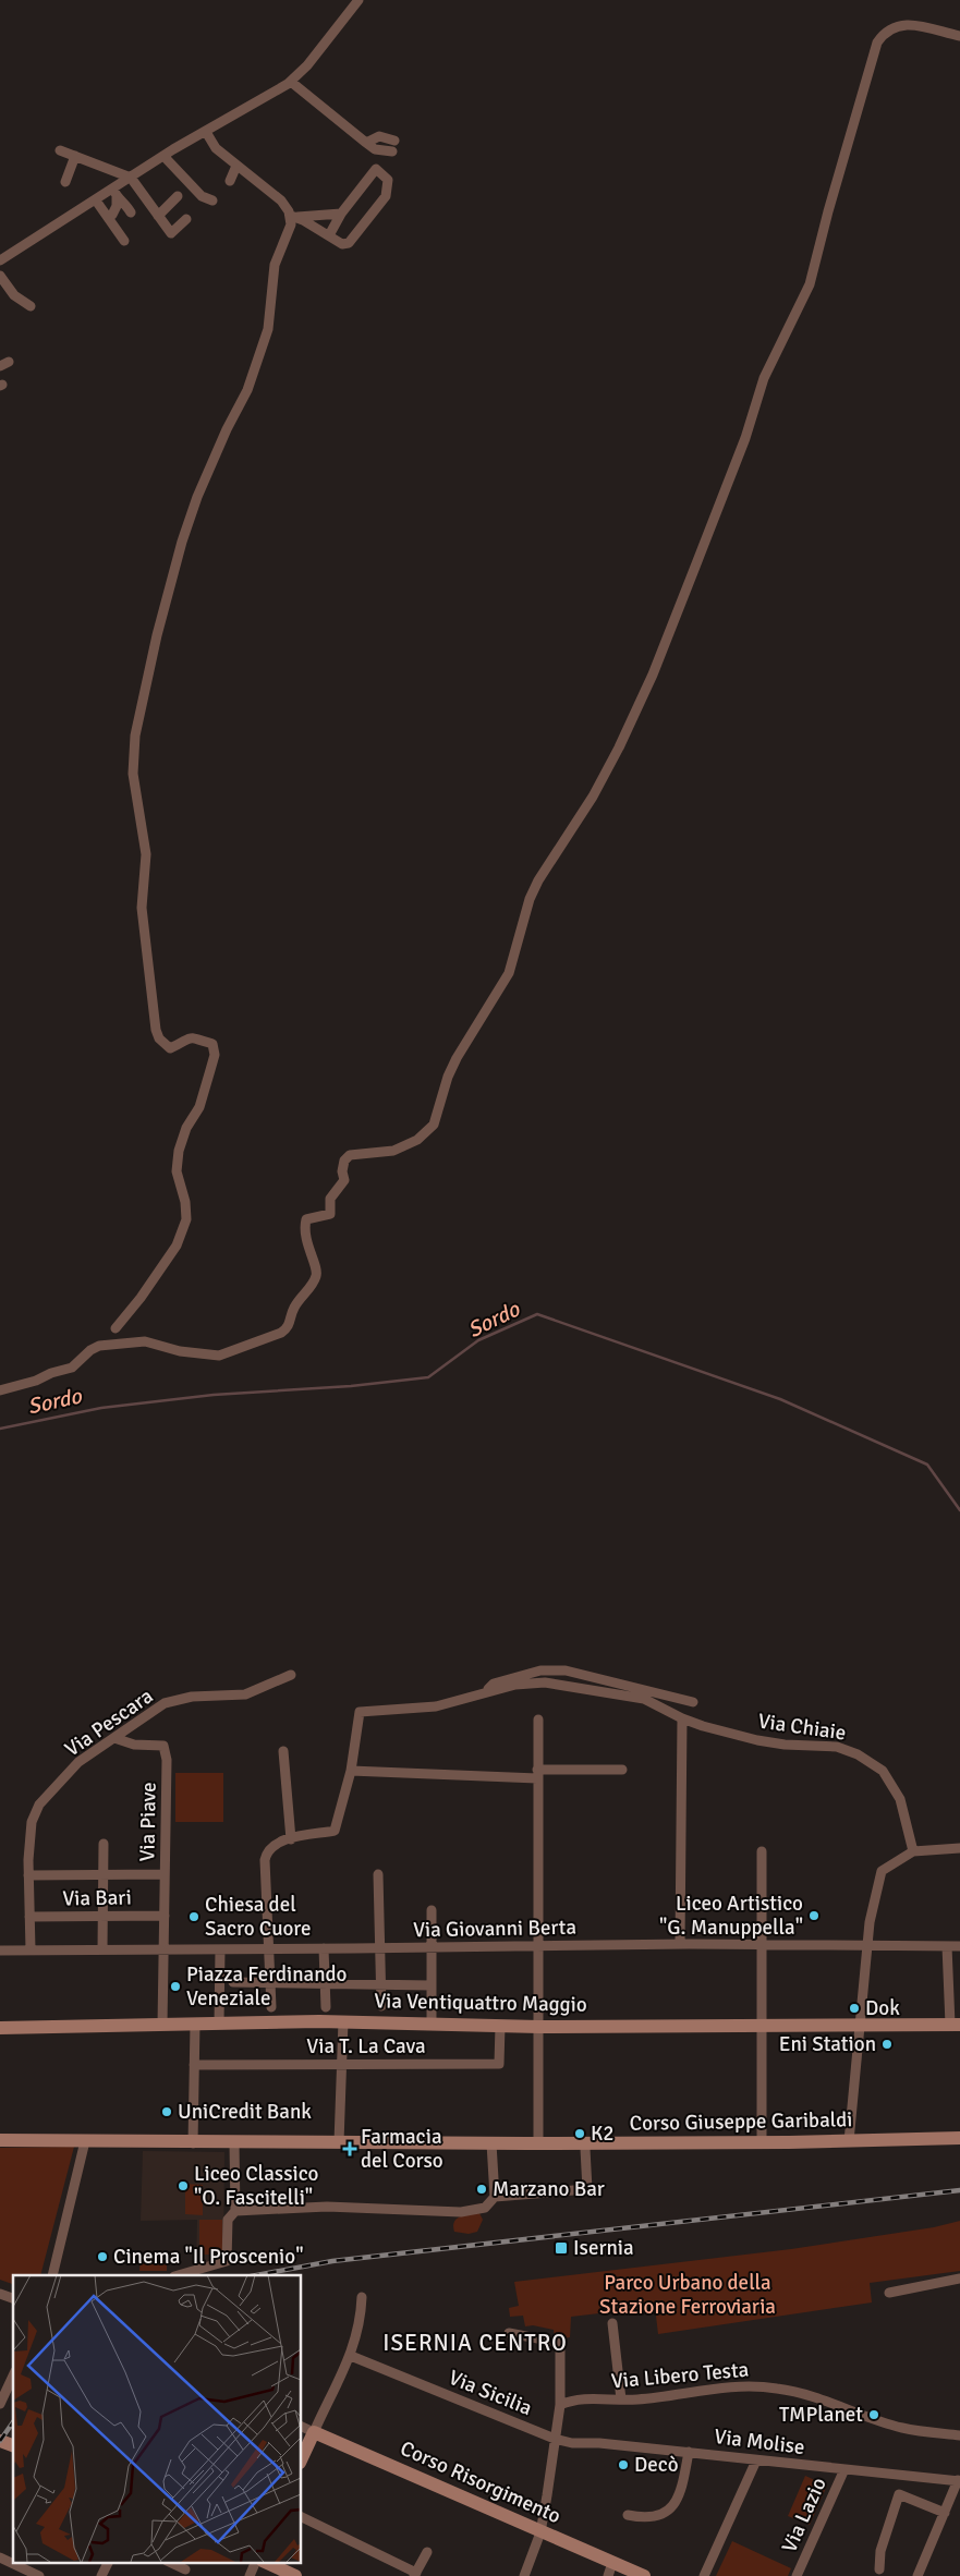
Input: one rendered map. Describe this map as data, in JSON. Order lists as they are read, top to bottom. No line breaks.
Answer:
{"streets":{"main road":["Via Ventiquattro Maggio","Corso Giuseppe Garibaldi","Corso Risorgimento"],"street":["Via Pescara","Via Chiaie","Via Piave","Via Bari","Via Giovanni Berta","Via T. La Cava","Via Libero Testa","Via Sicilia","Via Molise","Via Lazio"]},"crossings":[["Via Pescara","Via Piave"],["Via Pescara","Via Bari"],["Via Pescara","Via Giovanni Berta"],["Via Piave","Via Bari"],["Via Piave","Via Giovanni Berta"],["Via Piave","Via Ventiquattro Maggio"],["Via Ventiquattro Maggio","Via T. La Cava"],["Via Sicilia","Via Molise"],["Via Molise","Via Lazio"]],"districts":["ISERNIA CENTRO"],"water":["Sordo"],"parks":["Parco Urbano della Stazione Ferroviaria"],"places":{"other":["Liceo Artistico \"G. Manuppella\"","Chiesa del Sacro Cuore","Piazza Ferdinando Veneziale","Dok","Eni Station","UniCredit Bank","K2","Liceo Classico \"O. Fascitelli\"","Marzano Bar","Cinema \"Il Proscenio\"","TMPlanet","Decò"],"health":["Farmacia del Corso"],"transit":["Isernia"]}}
